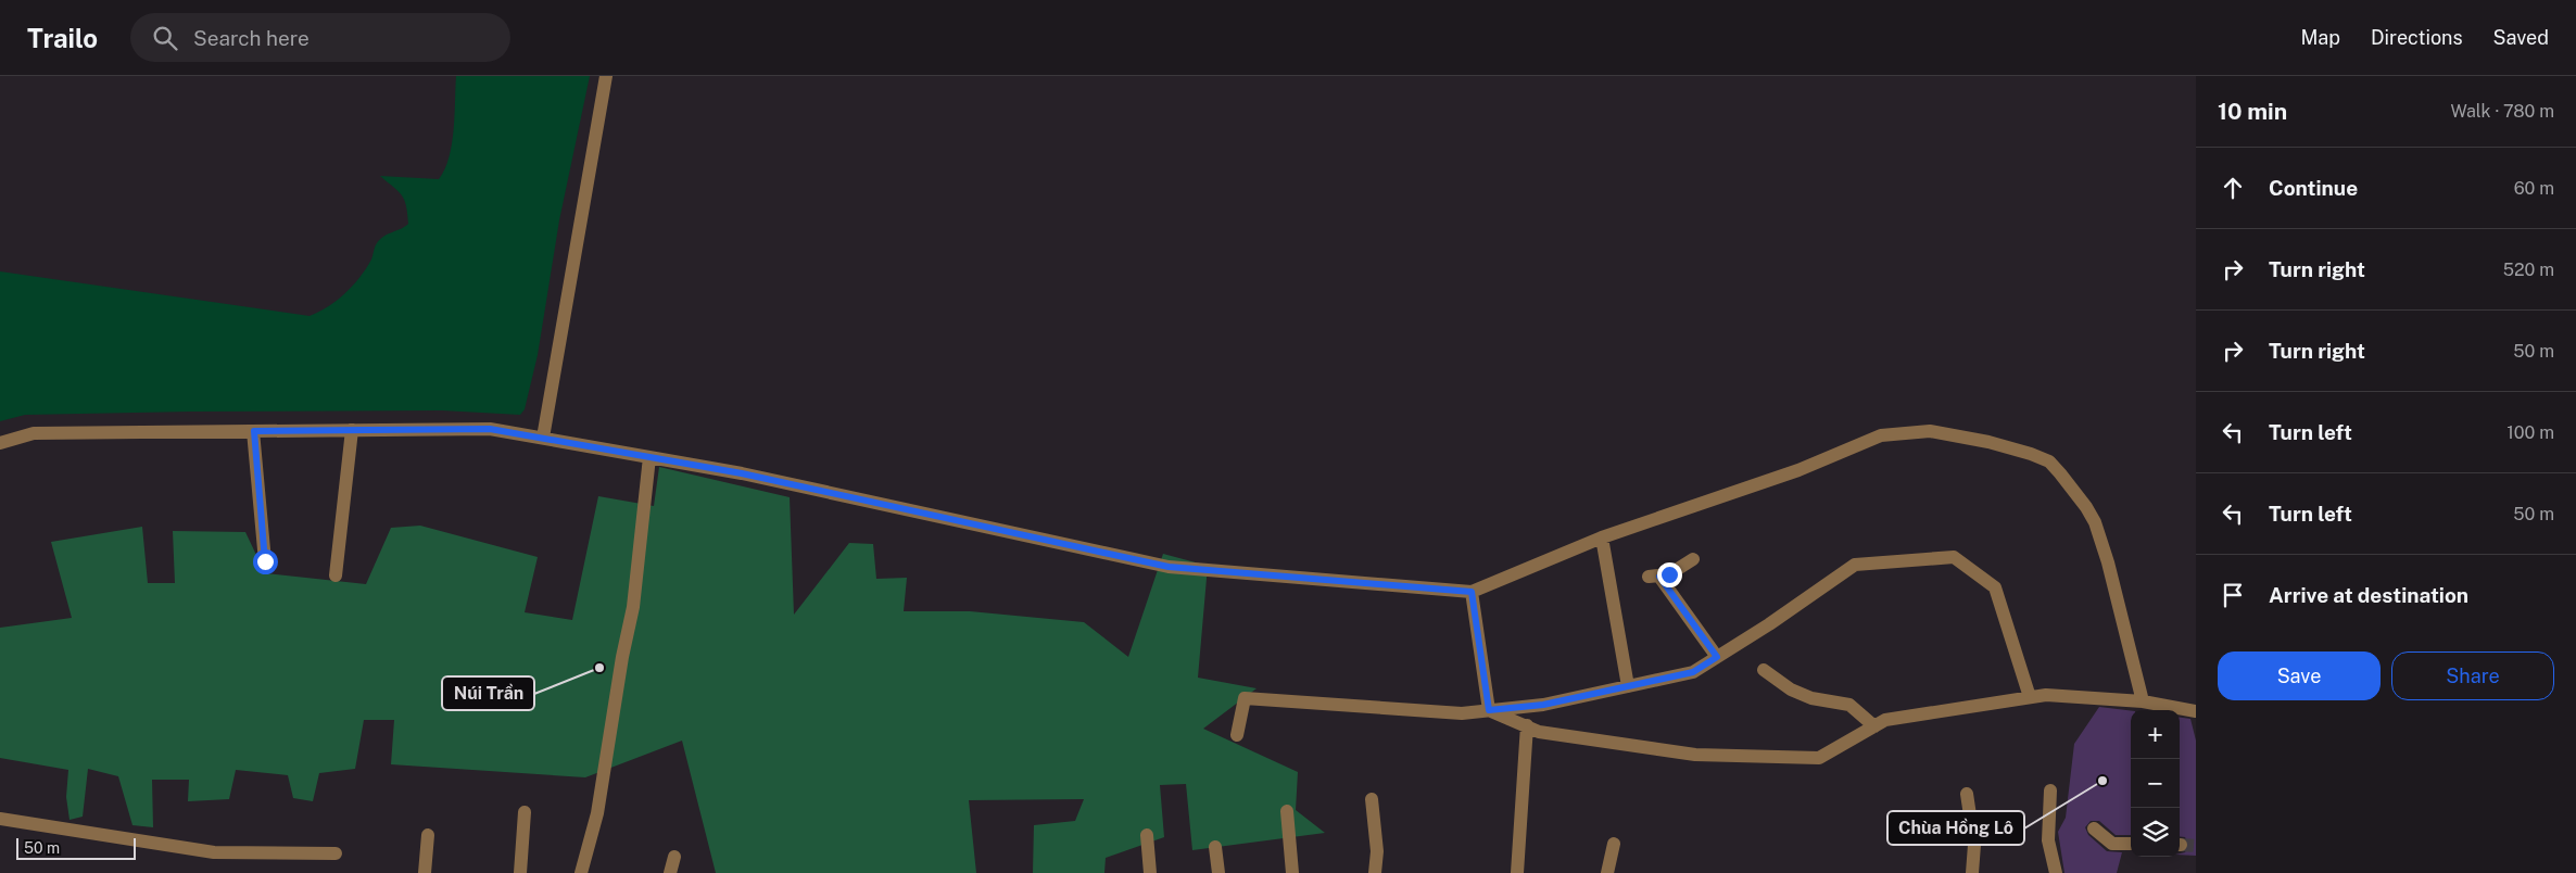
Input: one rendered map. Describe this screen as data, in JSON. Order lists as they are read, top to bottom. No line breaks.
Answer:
{"places":["Núi Trần","Chùa Hồng Lô"],"scale_bar":"50 m","page":{"header":"Trailo","search":"Search here","nav":["Map","Directions","Saved"],"heading":["10 min","Walk · 780 m"],"list":[["Continue","60 m"],["Turn right","520 m"],["Turn right","50 m"],["Turn left","100 m"],["Turn left","50 m"],"Arrive at destination"],"buttons":["Save","Share"],"map_buttons":["+","−"],"scale":"50 m"}}
